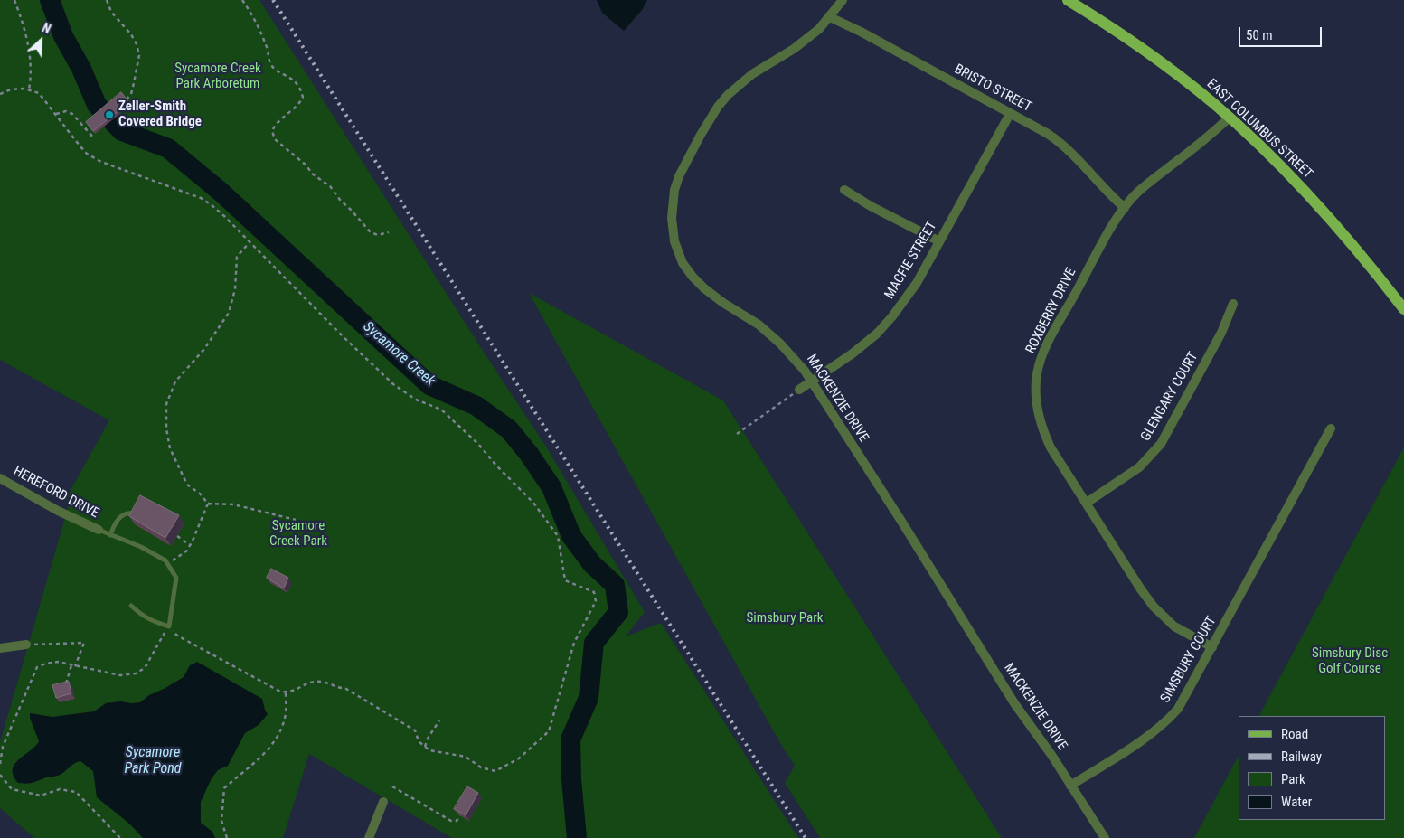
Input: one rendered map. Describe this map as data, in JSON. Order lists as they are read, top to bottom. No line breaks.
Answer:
{"streets":{"main road":["EAST COLUMBUS STREET"],"street":["BRISTO STREET","MACFIE STREET","ROXBERRY DRIVE","GLENGARY COURT","MACKENZIE DRIVE","HEREFORD DRIVE","SIMSBURY COURT"]},"crossings":[["BRISTO STREET","MACFIE STREET"],["BRISTO STREET","ROXBERRY DRIVE"],["BRISTO STREET","MACKENZIE DRIVE"],["EAST COLUMBUS STREET","ROXBERRY DRIVE"],["MACFIE STREET","MACKENZIE DRIVE"],["ROXBERRY DRIVE","GLENGARY COURT"],["ROXBERRY DRIVE","SIMSBURY COURT"],["MACKENZIE DRIVE","SIMSBURY COURT"]],"water":["Sycamore Creek","Sycamore Park Pond"],"parks":["Sycamore Creek Park Arboretum","Sycamore Creek Park","Simsbury Park","Simsbury Disc Golf Course"],"places":["Zeller-Smith Covered Bridge"],"legend":["Road","Railway","Park","Water"],"scale_bar":"50 m","north":"top right"}
